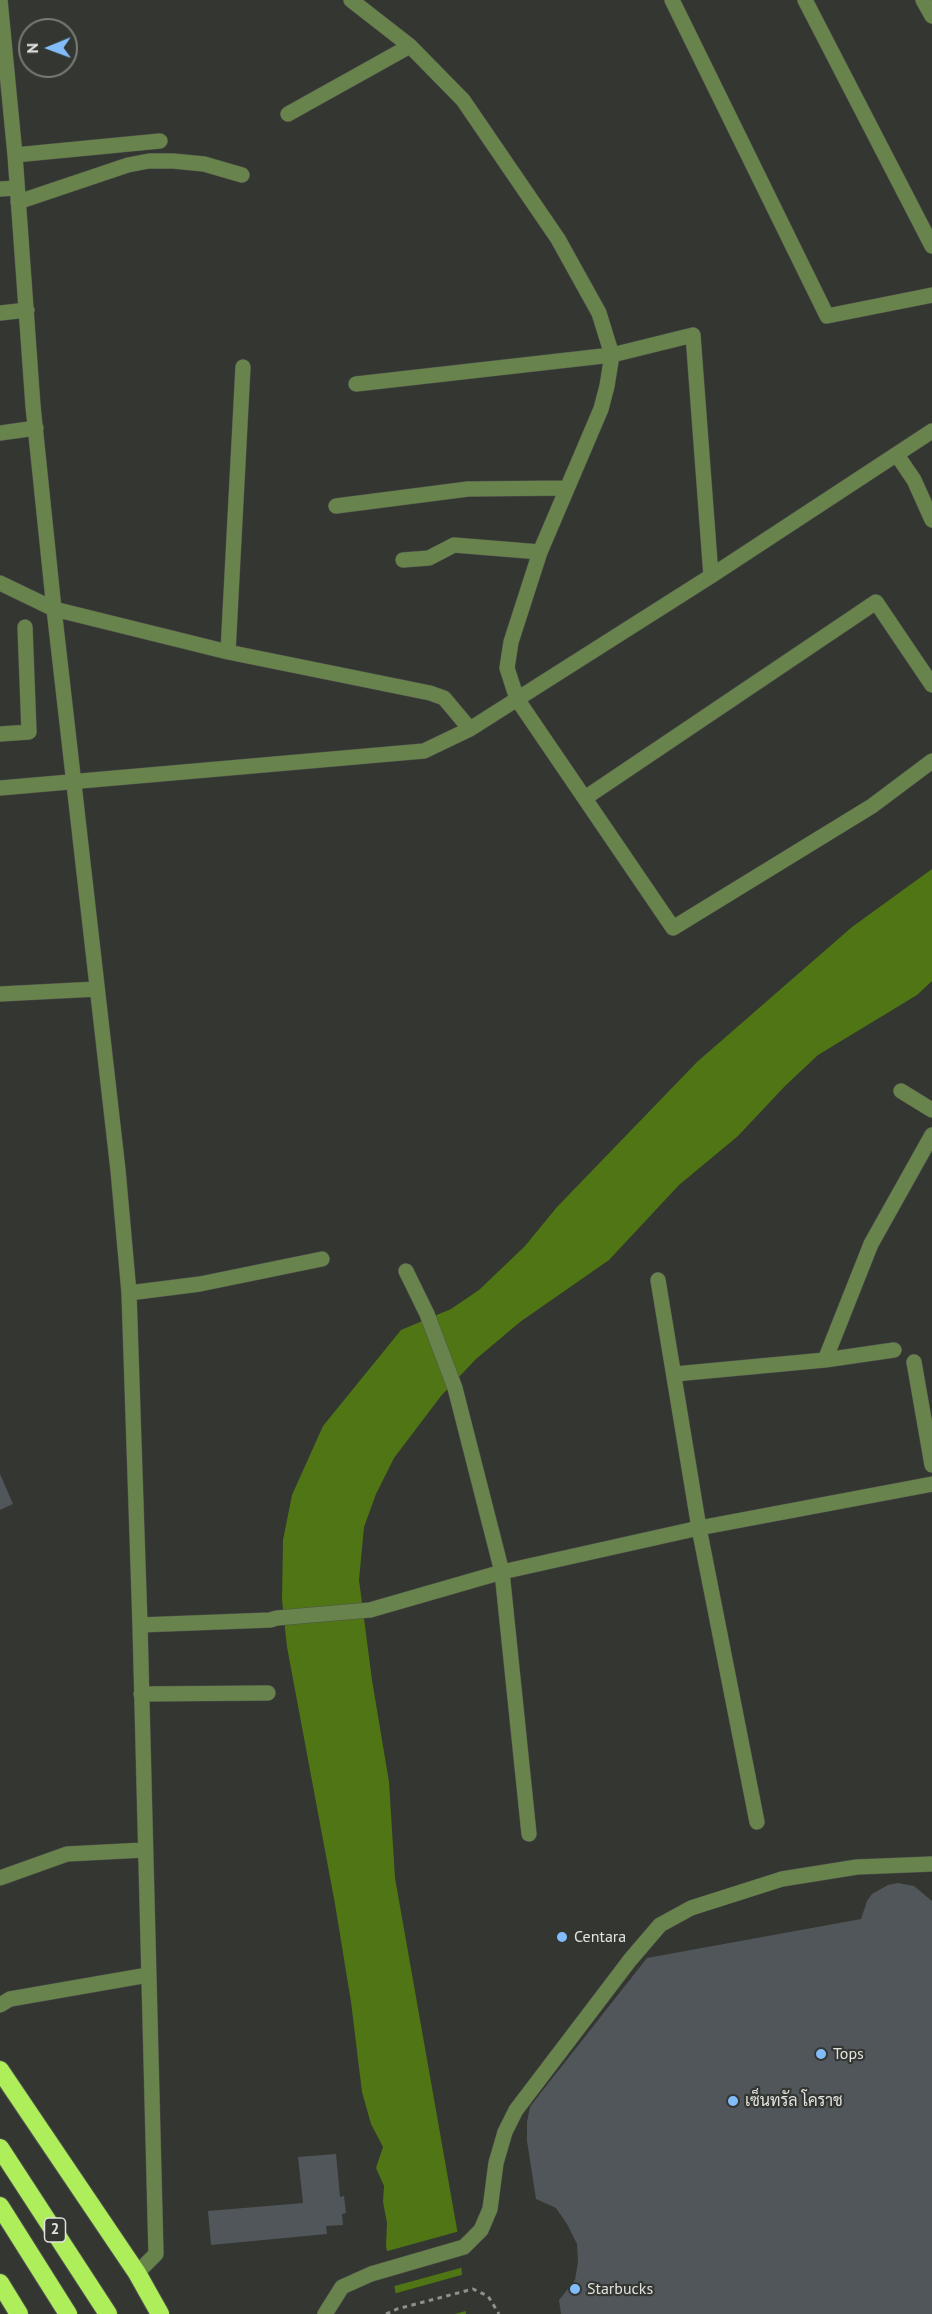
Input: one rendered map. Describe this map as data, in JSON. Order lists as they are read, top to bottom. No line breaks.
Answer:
{"streets":{"highway":["2"]},"places":["Centara","Tops","เซ็นทรัล โคราช","Starbucks"],"north":"left"}
